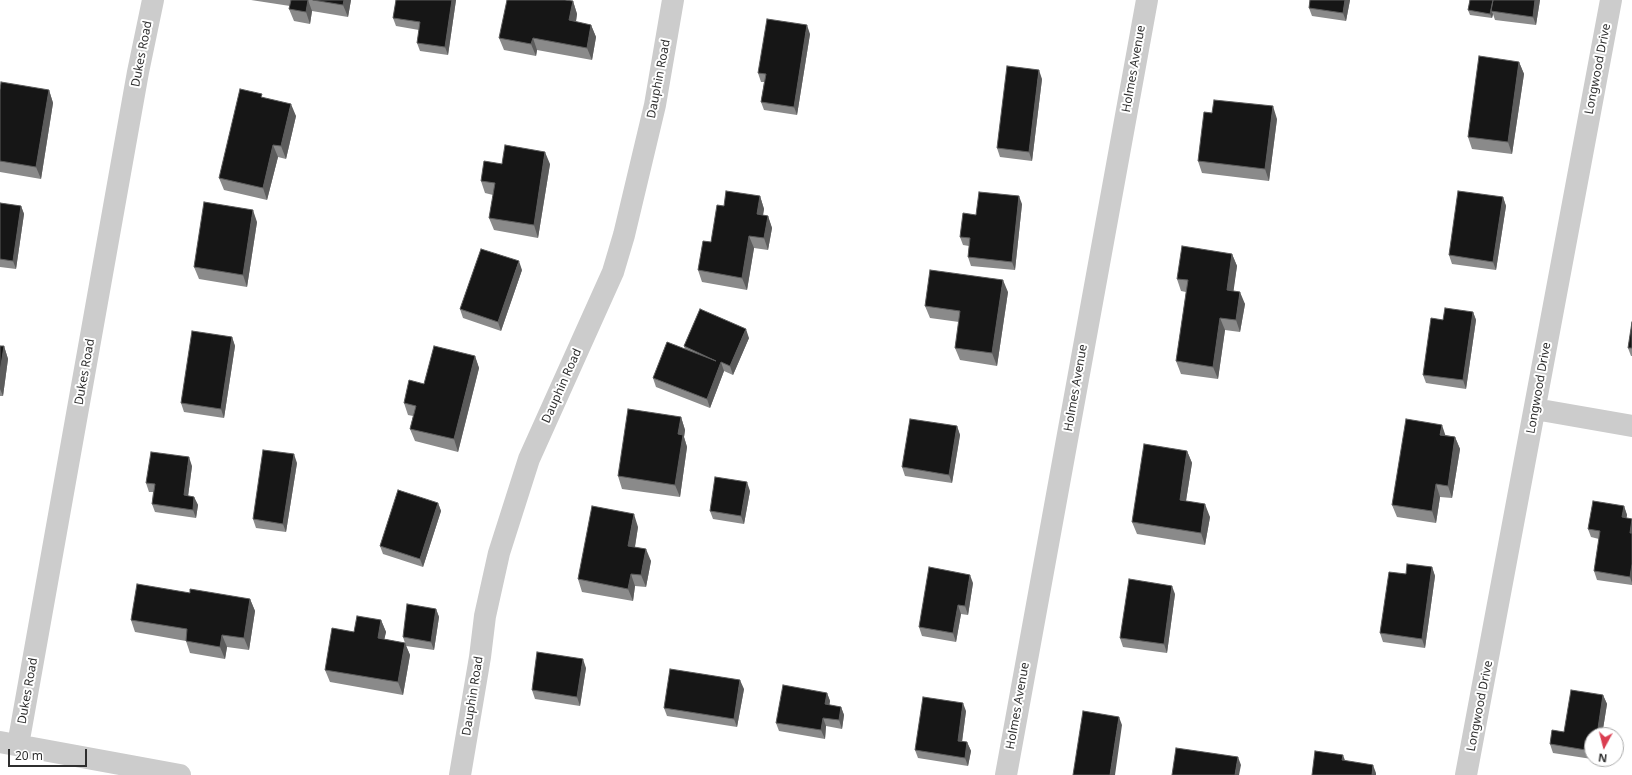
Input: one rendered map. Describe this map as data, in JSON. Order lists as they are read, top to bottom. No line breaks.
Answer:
{"streets":{"street":["Dukes Road","Holmes Avenue","Longwood Drive","Dauphin Road"]},"scale_bar":"20 m","north":"bottom"}
